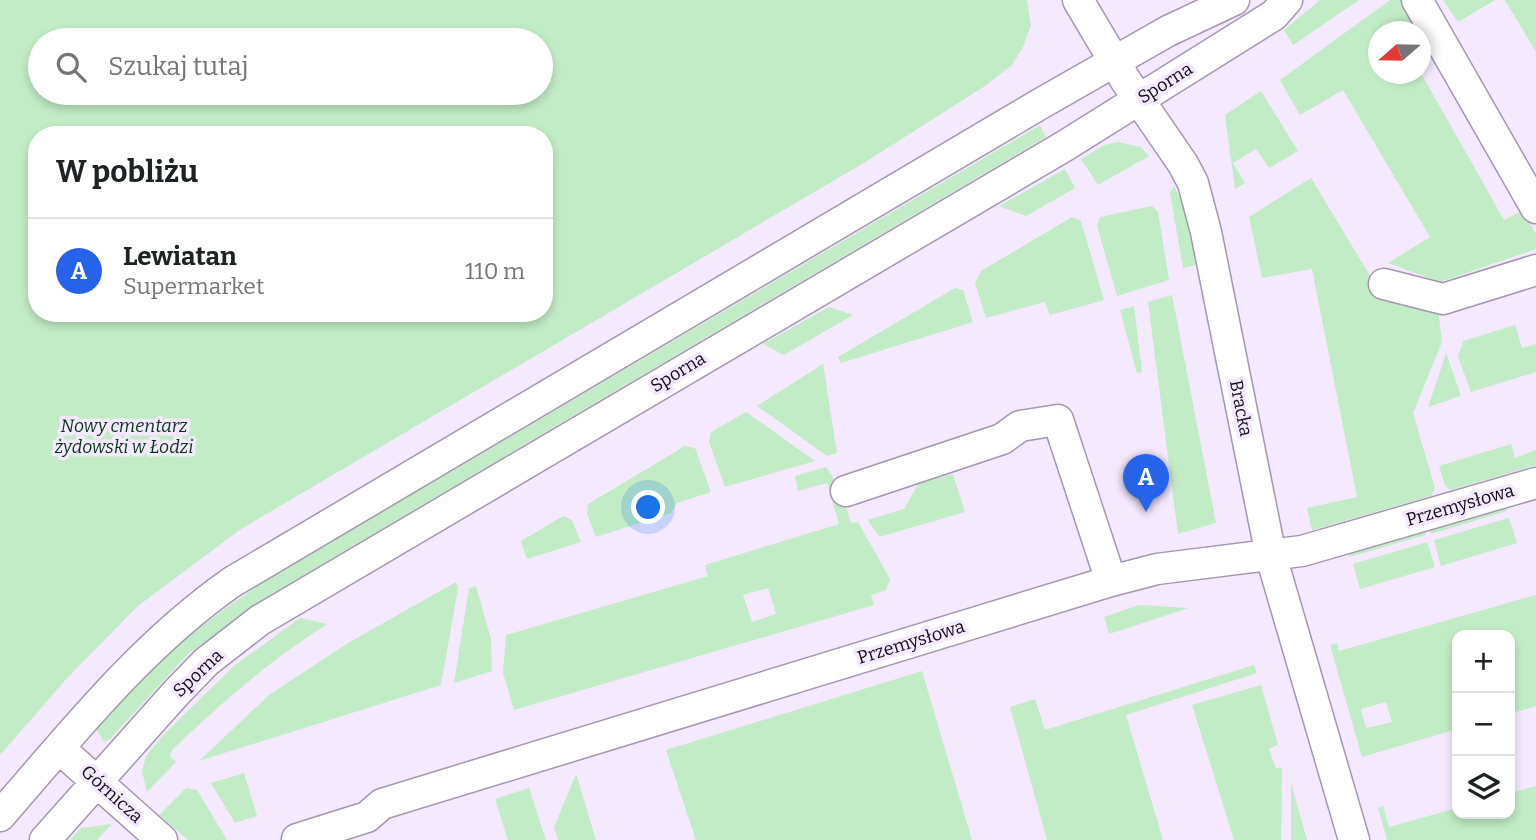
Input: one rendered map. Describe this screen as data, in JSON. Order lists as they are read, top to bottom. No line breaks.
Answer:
{"streets":{"street":["Sporna","Bracka","Przemysłowa","Górnicza"]},"crossings":[["Sporna","Bracka"],["Sporna","Górnicza"],["Bracka","Przemysłowa"]],"parks":["Nowy cmentarz żydowski w Łodzi"],"north":"left","page":{"search":"Szukaj tutaj","heading":"W pobliżu","list":[{"mark":"A","name":"Lewiatan","note":"Supermarket","value":"110 m"}],"pins":"A","map_buttons":["+","−"]}}
